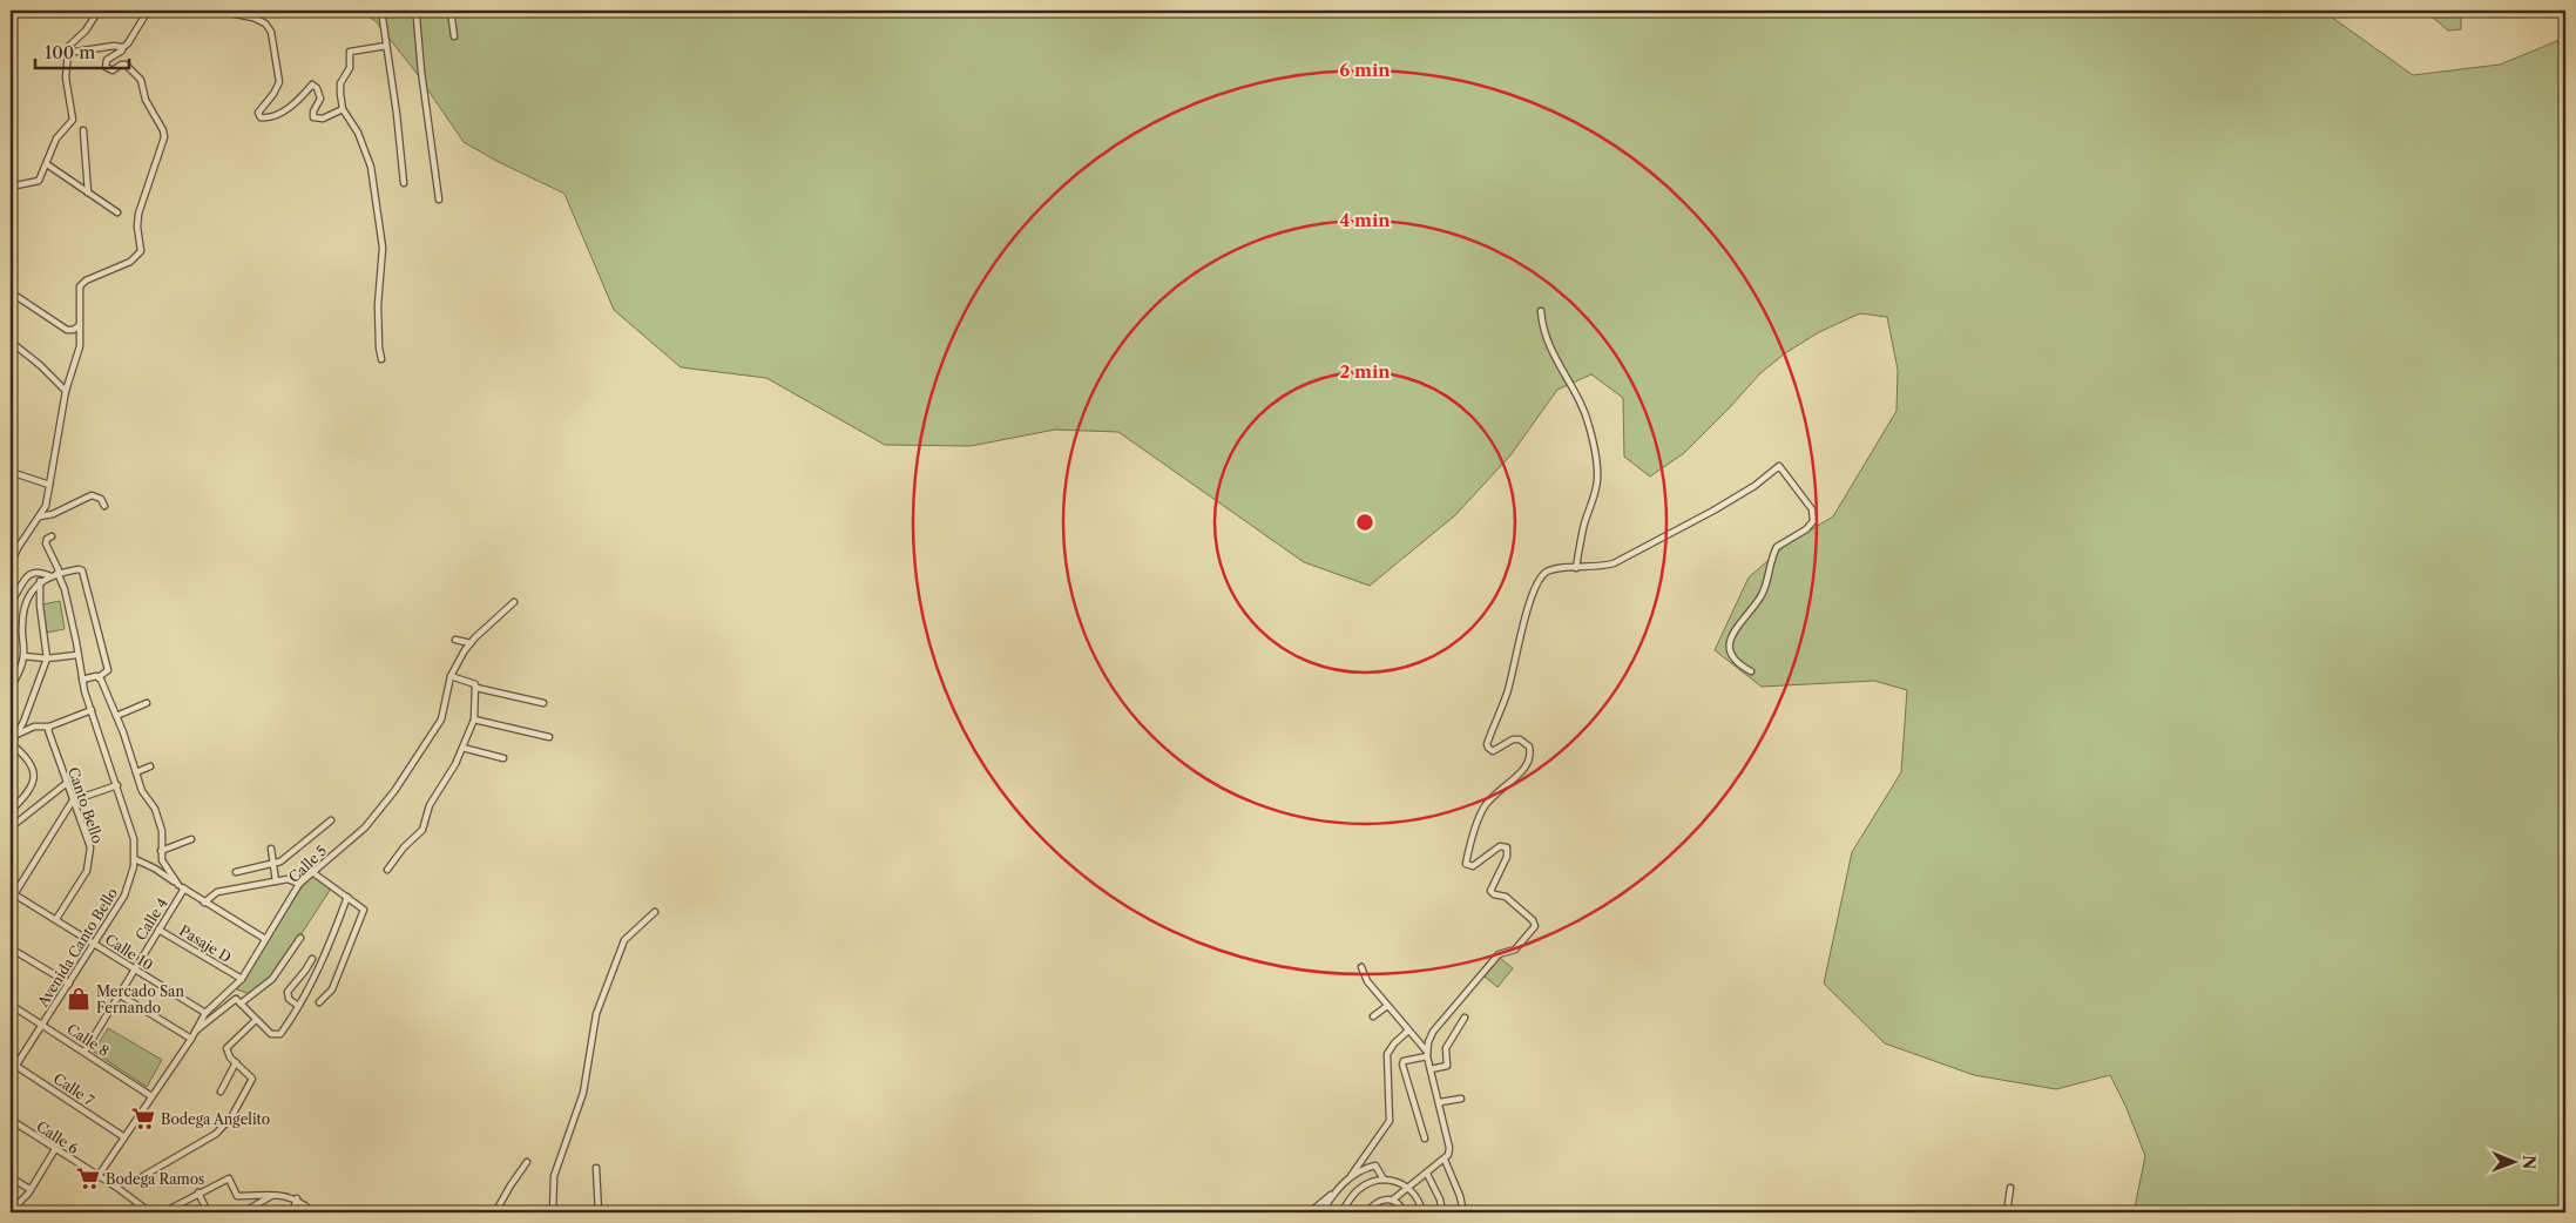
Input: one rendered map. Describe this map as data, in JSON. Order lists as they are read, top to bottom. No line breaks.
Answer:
{"streets":{"street":["Canto Bello","Calle 5","Calle 4","Pasaje D","Avenida Canto Bello","Calle 10","Calle 8","Calle 7","Calle 6"]},"crossings":[["Canto Bello","Calle 10"],["Calle 5","Pasaje D"],["Calle 5","Calle 10"],["Calle 5","Calle 8"],["Calle 5","Calle 7"],["Calle 5","Calle 6"],["Calle 4","Pasaje D"],["Calle 4","Calle 10"],["Calle 4","Calle 8"],["Avenida Canto Bello","Calle 10"],["Avenida Canto Bello","Calle 8"],["Avenida Canto Bello","Calle 7"]],"places":{"shop":["Mercado San Fernando"],"supermarket":["Bodega Angelito","Bodega Ramos"]},"scale_bar":"100 m","north":"right","rings":["6 min","4 min","2 min"]}
